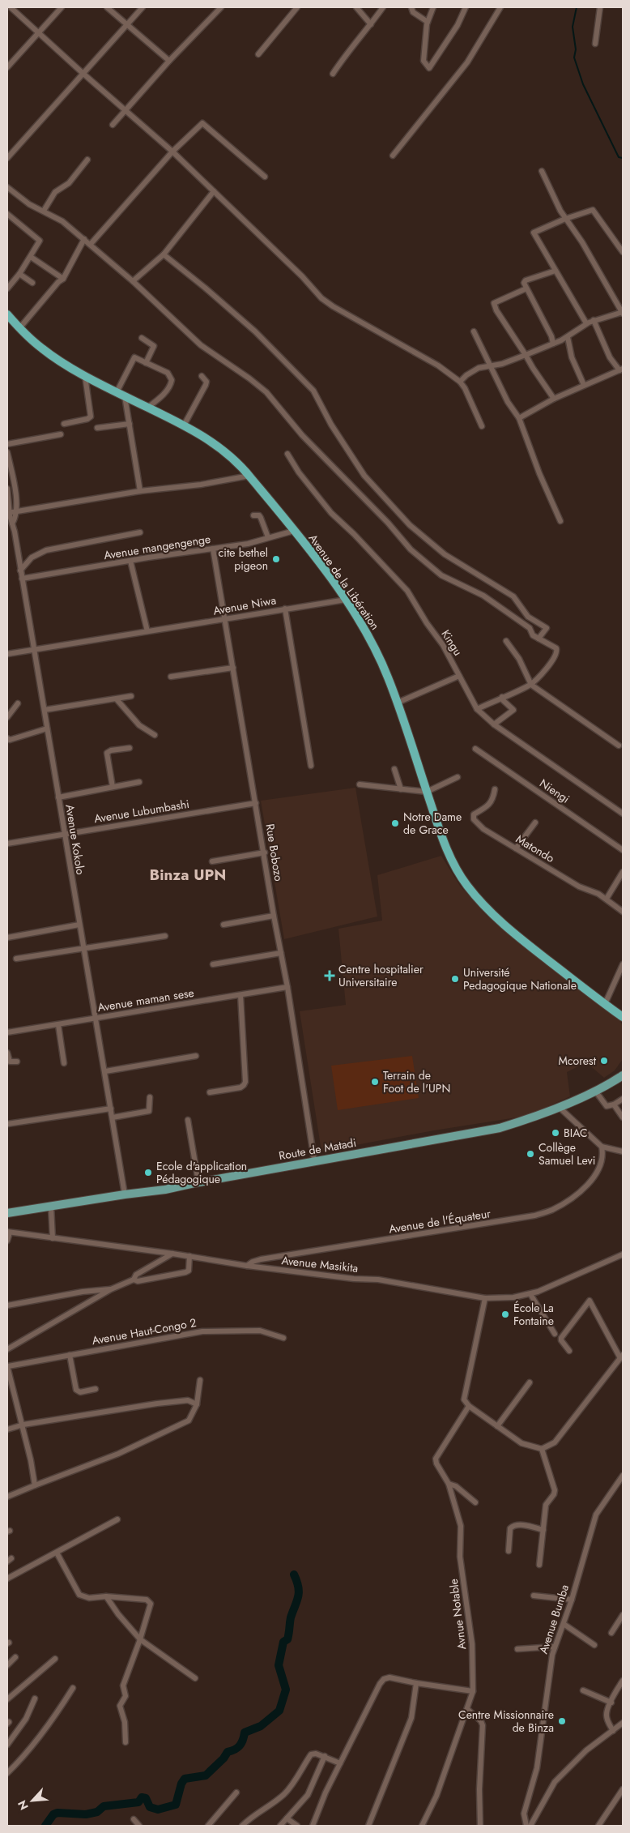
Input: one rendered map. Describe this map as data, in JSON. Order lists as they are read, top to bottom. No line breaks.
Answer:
{"streets":{"highway":["Avenue de la Libération"],"main road":["Route de Matadi"],"street":["Avenue mangengenge","Avenue Niwa","Kingu","Niengi","Avenue Lubumbashi","Avenue Kokolo","Matondo","Rue Bobozo","Avenue maman sese","Avenue de l'Équateur","Avenue Masikita","Avenue Haut-Congo 2","Avnue Notable","Avenue Bumba"]},"crossings":[["Avenue mangengenge","Avenue de la Libération"],["Avenue mangengenge","Avenue Kokolo"],["Avenue mangengenge","Rue Bobozo"],["Avenue de la Libération","Avenue Niwa"],["Avenue Niwa","Avenue Kokolo"],["Avenue Niwa","Rue Bobozo"],["Avenue Lubumbashi","Avenue Kokolo"],["Avenue Lubumbashi","Rue Bobozo"],["Avenue Kokolo","Avenue maman sese"],["Avenue Kokolo","Route de Matadi"],["Rue Bobozo","Avenue maman sese"],["Rue Bobozo","Route de Matadi"],["Avenue de l'Équateur","Avenue Masikita"]],"districts":["Binza UPN"],"places":{"other":["cite bethel pigeon","Notre Dame de Grace","Université Pedagogique Nationale","Mcorest","Terrain de Foot de l'UPN","BIAC","Collège Samuel Levi","Ecole d'application Pédagogique","École La Fontaine","Centre Missionnaire de Binza"],"health":["Centre hospitalier Universitaire"]},"north":"bottom left"}
